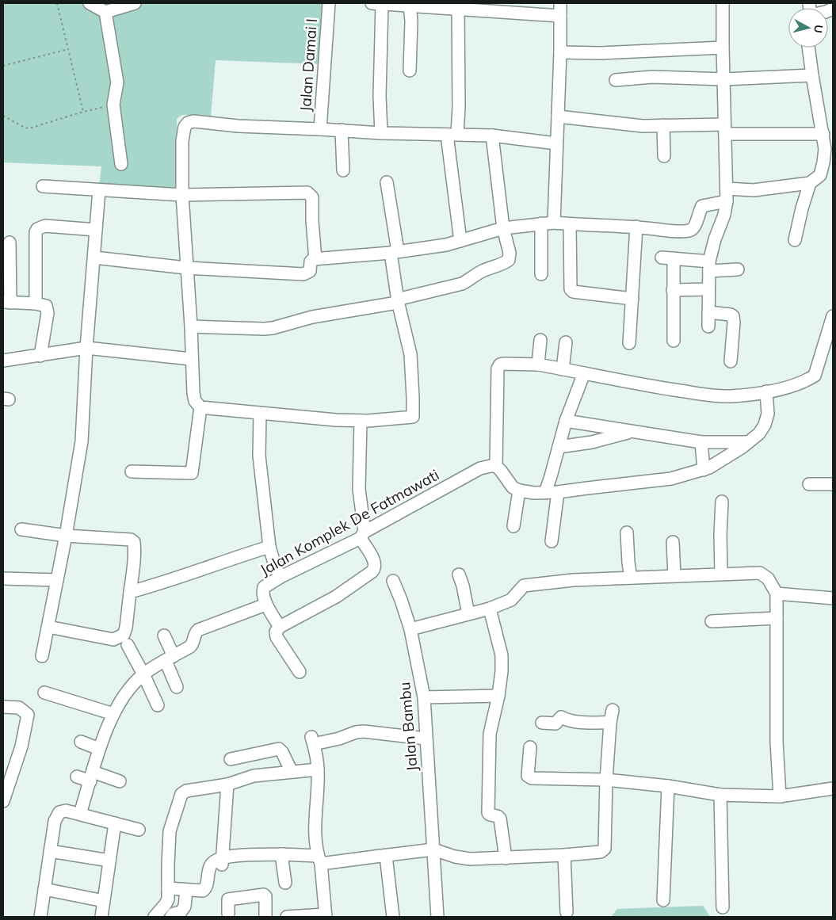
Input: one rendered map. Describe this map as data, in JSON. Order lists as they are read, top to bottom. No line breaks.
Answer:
{"streets":{"street":["Jalan Damai I","Jalan Komplek De Fatmawati","Jalan Bambu"]},"north":"right"}
